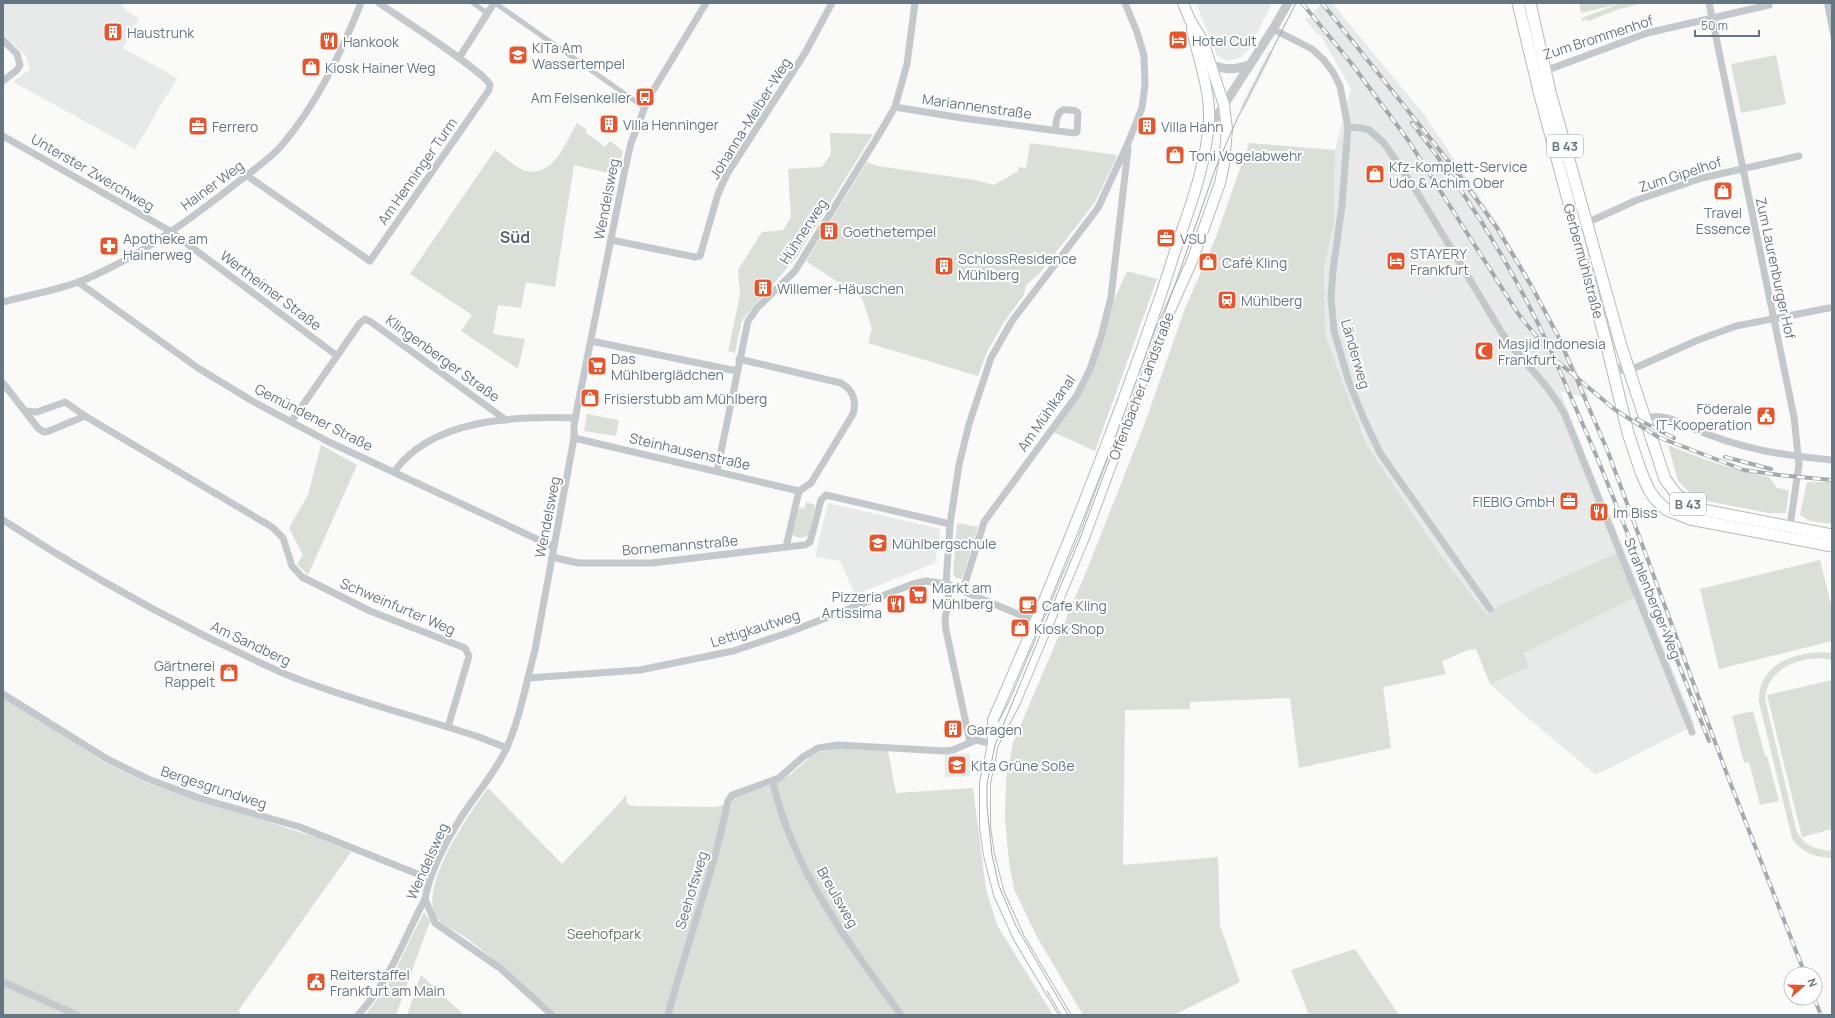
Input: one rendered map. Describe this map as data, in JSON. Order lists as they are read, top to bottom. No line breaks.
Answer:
{"streets":{"main road":["B 43","Gerbermühlstraße","Offenbacher Landstraße"],"street":["Zum Brommenhof","Mariannenstraße","Johanna-Melber-Weg","Am Henninger Turm","Unterster Zwerchweg","Zum Gipelhof","Hainer Weg","Wendelsweg","Hühnerweg","Zum Laurenburger Hof","Wertheimer Straße","Länderweg","Klingenberger Straße","Am Mühlkanal","Gemündener Straße","Steinhausenstraße","Bornemannstraße","Strahlenberger Weg","Schweinfurter Weg","Lettigkautweg","Am Sandberg","Bergesgrundweg","Seehofsweg","Breulsweg"]},"crossings":[["Zum Brommenhof","Gerbermühlstraße"],["Zum Brommenhof","Zum Laurenburger Hof"],["Mariannenstraße","Hühnerweg"],["Johanna-Melber-Weg","Wendelsweg"],["Am Henninger Turm","Hainer Weg"],["Unterster Zwerchweg","Hainer Weg"],["Unterster Zwerchweg","Wertheimer Straße"],["Zum Gipelhof","Gerbermühlstraße"],["Zum Gipelhof","Zum Laurenburger Hof"],["Hainer Weg","Wertheimer Straße"],["Hainer Weg","Gemündener Straße"],["Wendelsweg","Gemündener Straße"],["Wendelsweg","Steinhausenstraße"],["Wendelsweg","Bornemannstraße"],["Wendelsweg","Lettigkautweg"],["Wendelsweg","Am Sandberg"],["Wendelsweg","Bergesgrundweg"],["Hühnerweg","Steinhausenstraße"],["Gerbermühlstraße","Zum Laurenburger Hof"],["Wertheimer Straße","Klingenberger Straße"],["Länderweg","Strahlenberger Weg"],["Offenbacher Landstraße","Lettigkautweg"],["Am Mühlkanal","Lettigkautweg"],["Schweinfurter Weg","Am Sandberg"],["Seehofsweg","Breulsweg"]],"districts":["Süd"],"parks":["Seehofpark"],"places":{"building":["Haustrunk","Villa Henninger","Villa Hahn","Goethetempel","SchlossResidence Mühlberg","Willemer-Häuschen","Garagen"],"hotel":["Hotel Cult","STAYERY Frankfurt"],"restaurant":["Hankook","Im Biss","Pizzeria Artissima"],"school or university":["KiTa Am Wassertempel","Mühlbergschule","Kita Grüne Soße"],"shop":["Kiosk Hainer Weg","Toni Vogelabwehr","Kfz-Komplett-Service Udo & Achim Ober","Travel Essence","Café Kling","Frisierstubb am Mühlberg","Kiosk Shop","Gärtnerei Rappelt"],"bus stop":["Am Felsenkeller"],"office":["Ferrero","VSU","FIEBIG GmbH"],"pharmacy":["Apotheke am Hainerweg"],"station":["Mühlberg"],"mosque":["Masjid Indonesia Frankfurt"],"supermarket":["Das Mühlberglädchen","Markt am Mühlberg"],"public building":["Föderale IT-Kooperation","Reiterstaffel Frankfurt am Main"],"cafe":["Cafe Kling"]},"scale_bar":"50 m","north":"right"}
